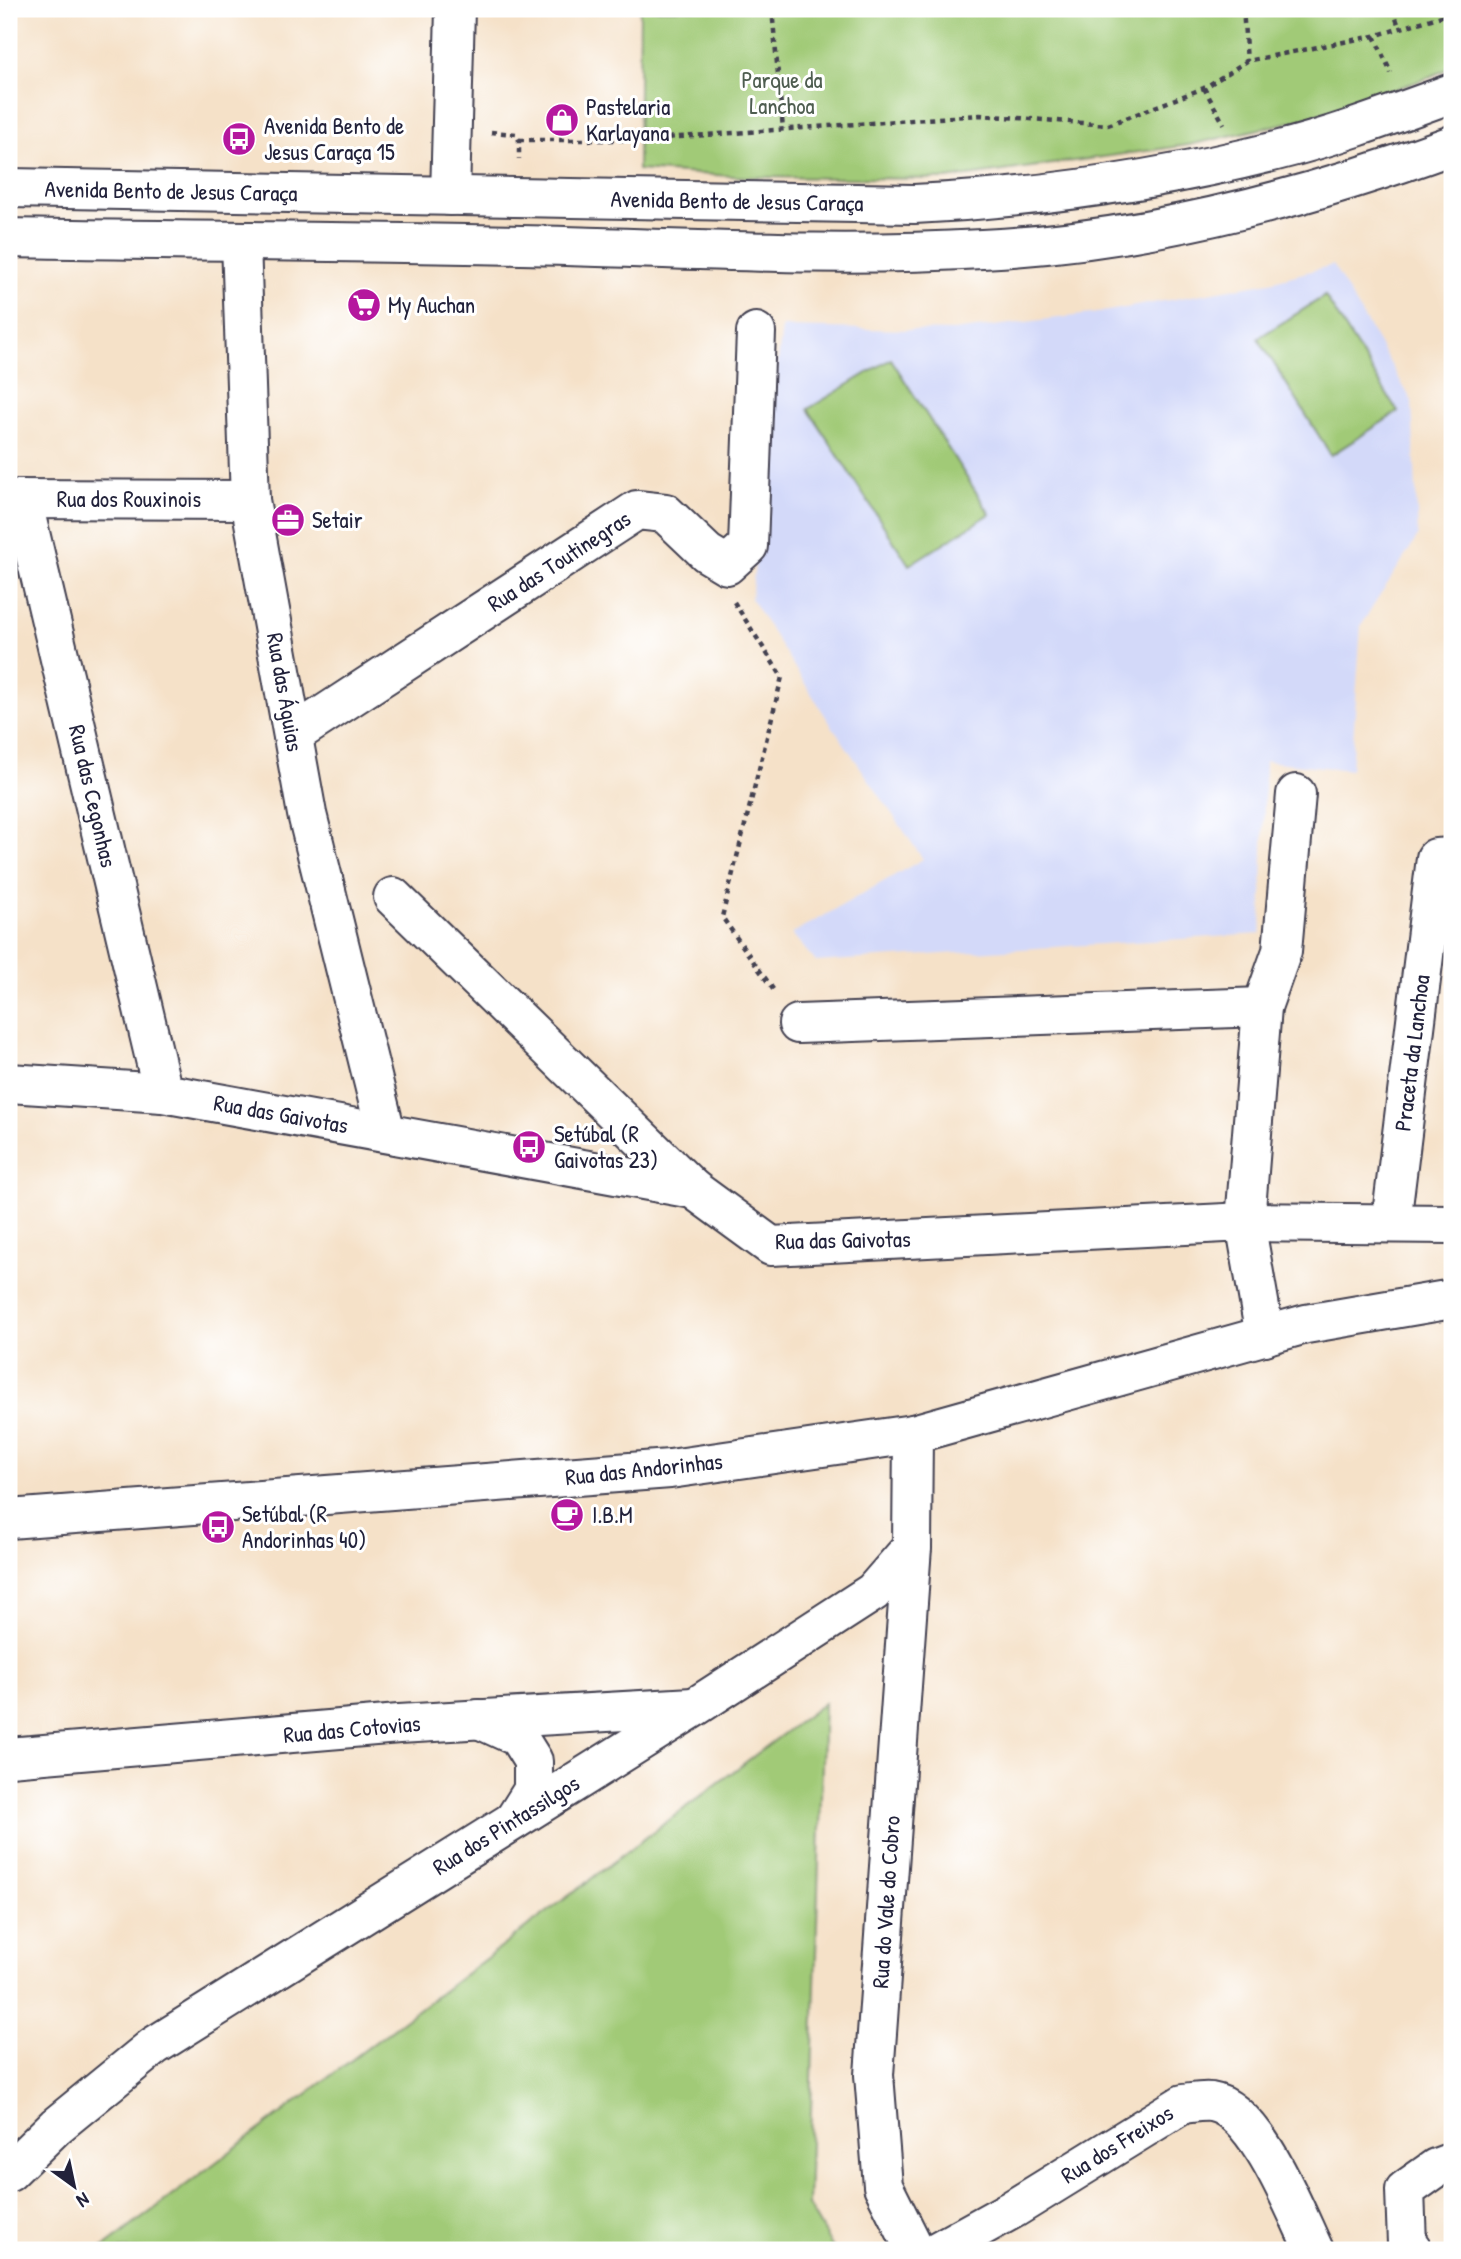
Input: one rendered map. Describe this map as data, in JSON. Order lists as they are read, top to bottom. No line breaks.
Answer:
{"streets":{"street":["Avenida Bento de Jesus Caraça","Rua dos Rouxinois","Rua das Toutinegras","Rua das Águias","Rua das Cegonhas","Praceta da Lanchoa","Rua das Gaivotas","Rua das Andorinhas","Rua das Cotovias","Rua dos Pintassilgos","Rua do Vale do Cobro","Rua dos Freixos"]},"crossings":[["Rua dos Rouxinois","Rua das Águias"],["Rua dos Rouxinois","Rua das Cegonhas"],["Rua das Toutinegras","Rua das Águias"],["Rua das Águias","Rua das Gaivotas"],["Rua das Cegonhas","Rua das Gaivotas"],["Praceta da Lanchoa","Rua das Gaivotas"],["Rua das Cotovias","Rua dos Pintassilgos"],["Rua dos Pintassilgos","Rua do Vale do Cobro"]],"parks":["Parque da Lanchoa"],"places":{"shop":["Pastelaria Karlayana"],"bus stop":["Avenida Bento de Jesus Caraça 15","Setúbal (R Gaivotas 23)","Setúbal (R Andorinhas 40)"],"supermarket":["My Auchan"],"office":["Setair"],"cafe":["I.B.M"]},"north":"bottom right"}
